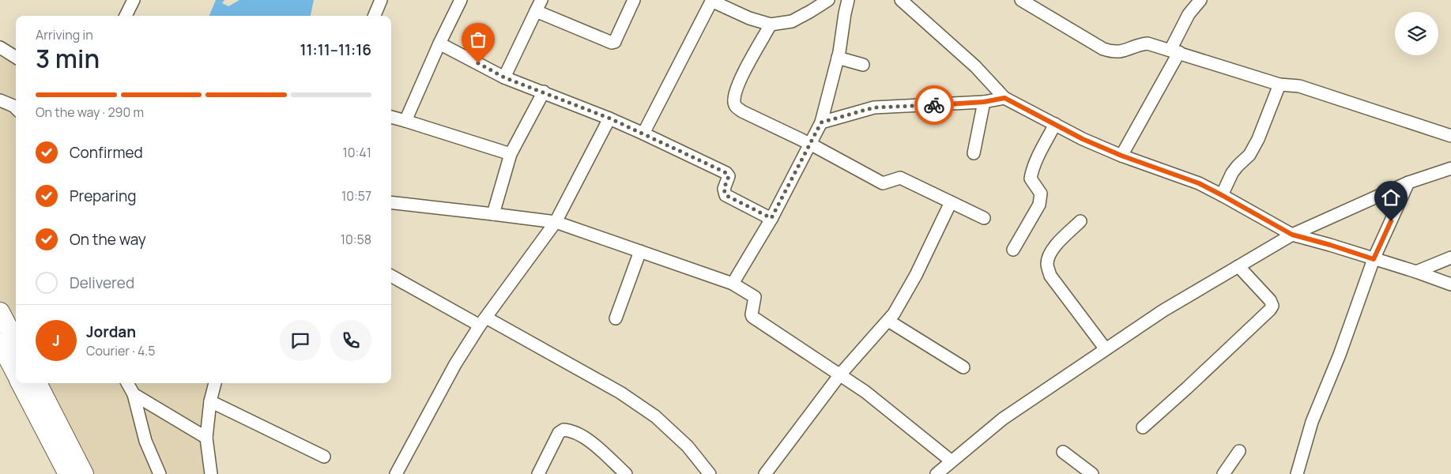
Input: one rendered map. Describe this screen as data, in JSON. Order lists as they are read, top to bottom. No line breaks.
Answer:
{"page":{"heading":["3 min","Arriving in","11:11–11:16"],"panel":["Jordan","Courier · 4.5"],"bar":"On the way · 290 m","list":[["Confirmed","10:41"],["Preparing","10:57"],["On the way","10:58"],"Delivered"],"round":"J"}}
